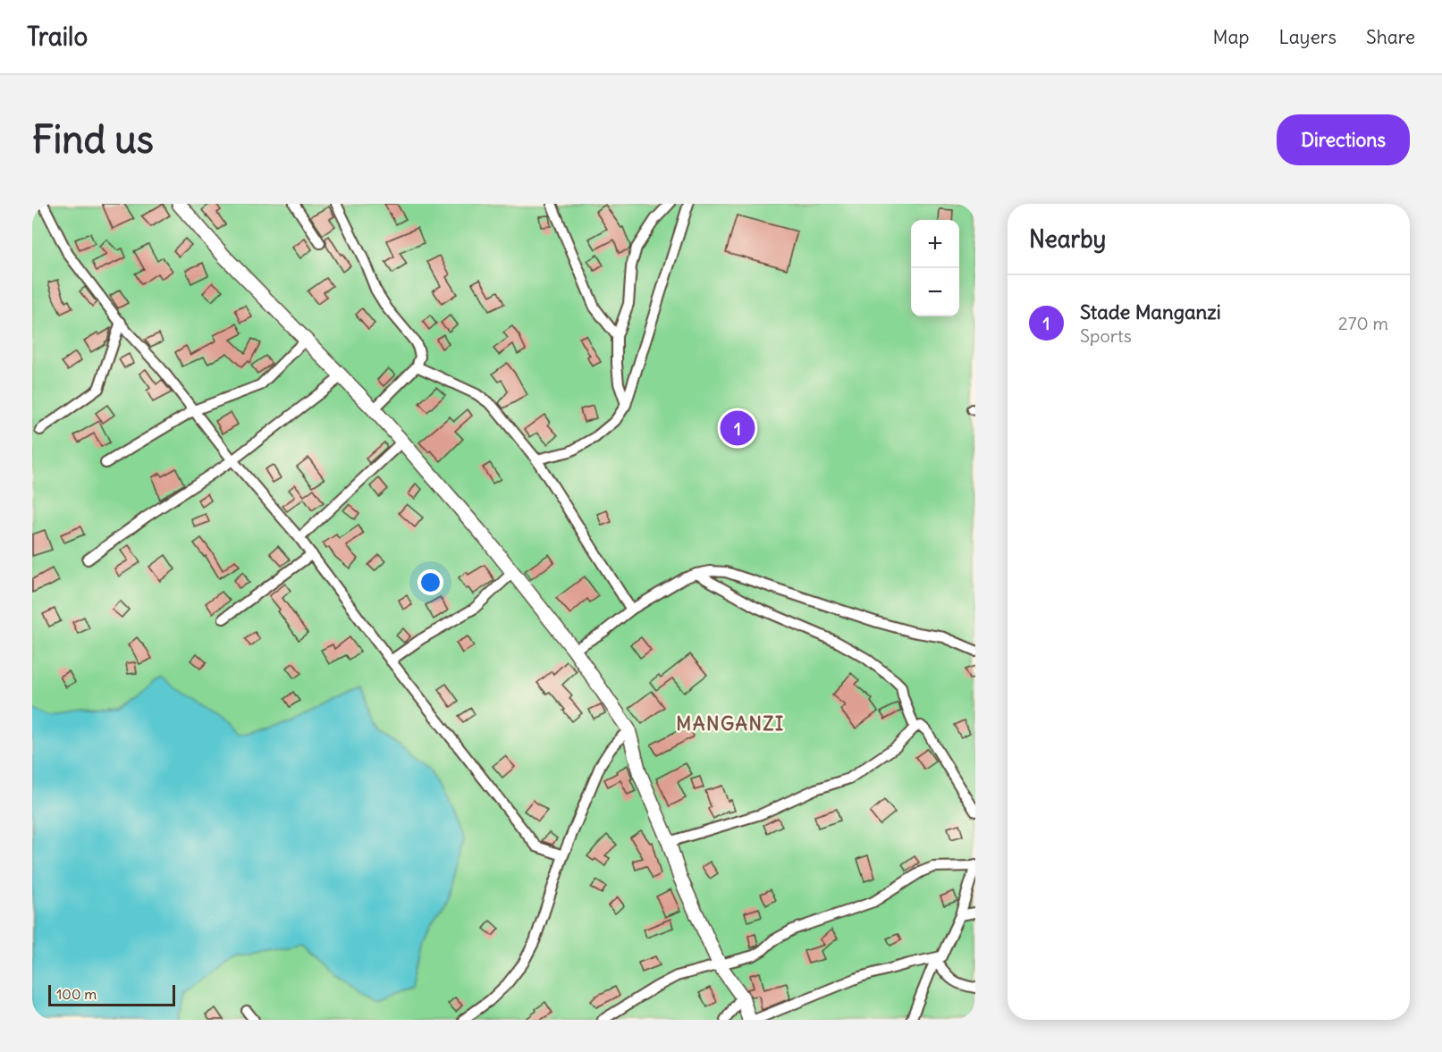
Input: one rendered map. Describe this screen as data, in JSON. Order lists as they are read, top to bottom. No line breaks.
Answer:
{"districts":["MANGANZI"],"scale_bar":"100 m","page":{"header":"Trailo","nav":["Map","Layers","Share"],"buttons":"Directions","title":"Find us","heading":"Nearby","map_buttons":["+","−"],"list":[{"mark":"1","name":"Stade Manganzi","note":"Sports","value":"270 m"}],"pins":"1","scale":"100 m"}}
